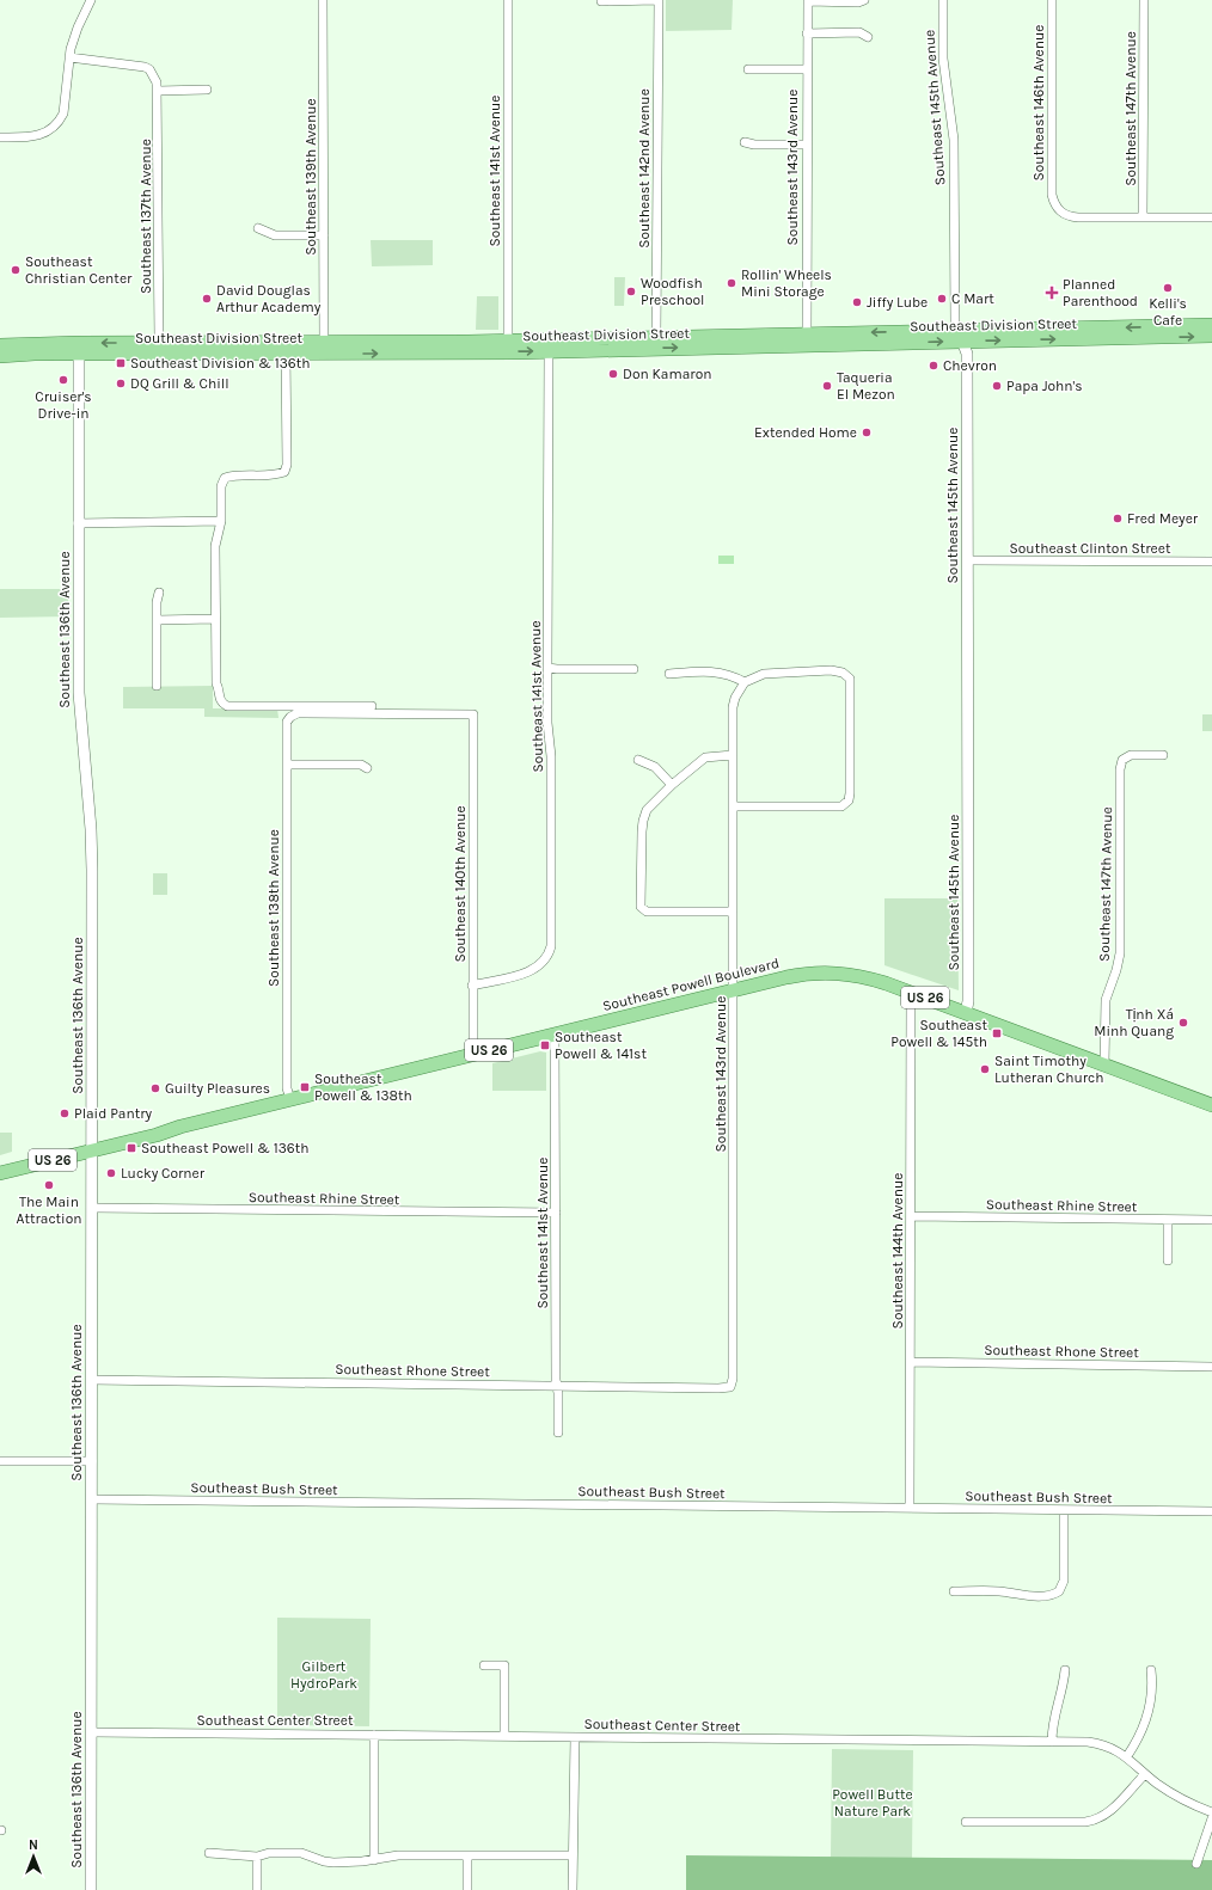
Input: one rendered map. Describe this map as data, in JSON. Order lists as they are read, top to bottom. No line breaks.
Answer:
{"streets":{"main road":["Southeast Division Street","Southeast Powell Boulevard","US 26"],"street":["Southeast 146th Avenue","Southeast 145th Avenue","Southeast 147th Avenue","Southeast 143rd Avenue","Southeast 142nd Avenue","Southeast 141st Avenue","Southeast 139th Avenue","Southeast 137th Avenue","Southeast Clinton Street","Southeast 136th Avenue","Southeast 140th Avenue","Southeast 138th Avenue","Southeast Rhine Street","Southeast 144th Avenue","Southeast Rhone Street","Southeast Bush Street","Southeast Center Street"]},"crossings":[["Southeast 146th Avenue","Southeast 147th Avenue"],["Southeast 145th Avenue","Southeast Division Street"],["Southeast 145th Avenue","Southeast Clinton Street"],["Southeast 145th Avenue","Southeast Powell Boulevard"],["Southeast 147th Avenue","Southeast Powell Boulevard"],["Southeast 143rd Avenue","Southeast Division Street"],["Southeast 143rd Avenue","Southeast Powell Boulevard"],["Southeast 143rd Avenue","Southeast Rhone Street"],["Southeast 142nd Avenue","Southeast Division Street"],["Southeast 141st Avenue","Southeast Division Street"],["Southeast 141st Avenue","Southeast 140th Avenue"],["Southeast 141st Avenue","Southeast Powell Boulevard"],["Southeast 141st Avenue","Southeast Rhine Street"],["Southeast 141st Avenue","Southeast Rhone Street"],["Southeast 139th Avenue","Southeast Division Street"],["Southeast 137th Avenue","Southeast Division Street"],["Southeast Division Street","Southeast 136th Avenue"],["Southeast 136th Avenue","Southeast Powell Boulevard"],["Southeast 136th Avenue","Southeast Rhine Street"],["Southeast 136th Avenue","Southeast Rhone Street"],["Southeast 136th Avenue","Southeast Bush Street"],["Southeast 136th Avenue","Southeast Center Street"],["Southeast 140th Avenue","Southeast 138th Avenue"],["Southeast 140th Avenue","Southeast Powell Boulevard"],["Southeast 138th Avenue","Southeast Powell Boulevard"],["Southeast Powell Boulevard","Southeast 144th Avenue"],["Southeast Rhine Street","Southeast 144th Avenue"],["Southeast 144th Avenue","Southeast Rhone Street"],["Southeast 144th Avenue","Southeast Bush Street"]],"parks":["Gilbert HydroPark","Powell Butte Nature Park"],"places":{"other":["Southeast Christian Center","Rollin' Wheels Mini Storage","Kelli's Cafe","Woodfish Preschool","David Douglas Arthur Academy","C Mart","Jiffy Lube","Chevron","Don Kamaron","Cruiser's Drive-in","DQ Grill & Chill","Taqueria El Mezon","Papa John's","Extended Home","Fred Meyer","Tịnh Xá Minh Quang","Saint Timothy Lutheran Church","Guilty Pleasures","Plaid Pantry","Lucky Corner","The Main Attraction"],"health":["Planned Parenthood"],"transit":["Southeast Division & 136th","Southeast Powell & 145th","Southeast Powell & 141st","Southeast Powell & 138th","Southeast Powell & 136th"]},"north":"top"}
